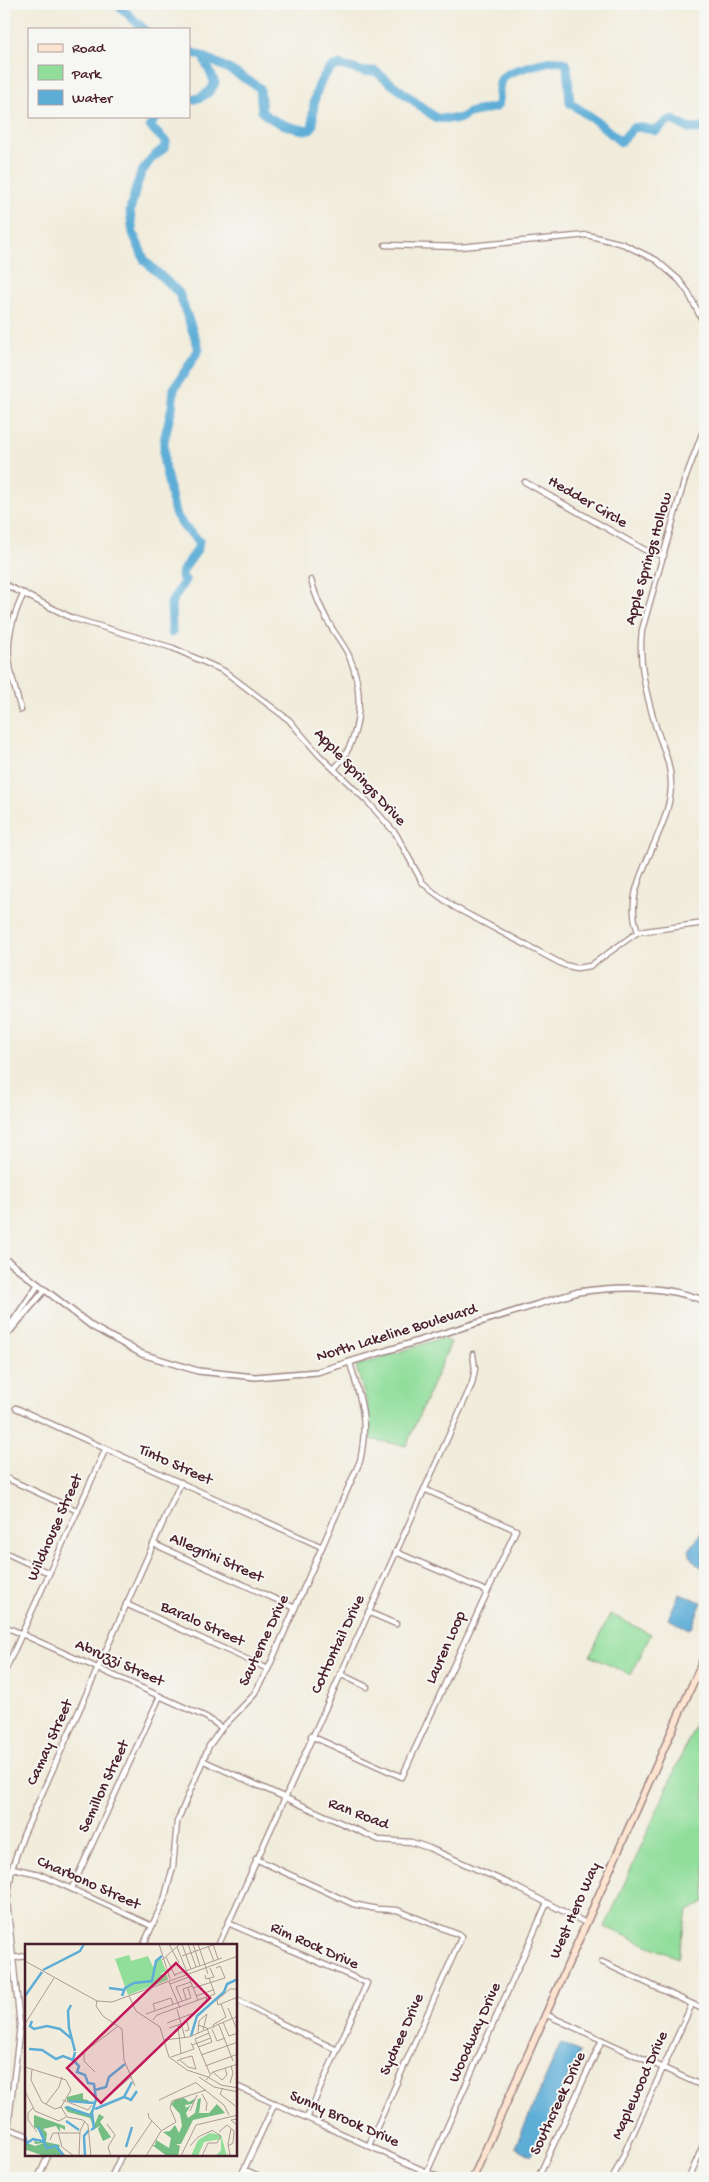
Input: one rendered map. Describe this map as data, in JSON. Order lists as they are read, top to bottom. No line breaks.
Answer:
{"streets":{"main road":["West Hero Way"],"street":["Hedder Circle","Apple Springs Hollow","Apple Springs Drive","North Lakeline Boulevard","Tinto Street","Wildhouse Street","Allegrini Street","Baralo Street","Sauterne Drive","Cottontail Drive","Lauren Loop","Abruzzi Street","Camay Street","Semillon Street","Ran Road","Charbono Street","Rim Rock Drive","Woodway Drive","Sydnee Drive","Maplewood Drive","Southcreek Drive","Sunny Brook Drive"]},"crossings":[["Hedder Circle","Apple Springs Hollow"],["Apple Springs Hollow","Apple Springs Drive"],["North Lakeline Boulevard","Sauterne Drive"],["Tinto Street","Wildhouse Street"],["Tinto Street","Sauterne Drive"],["Tinto Street","Camay Street"],["Wildhouse Street","Abruzzi Street"],["Allegrini Street","Sauterne Drive"],["Allegrini Street","Camay Street"],["Baralo Street","Sauterne Drive"],["Baralo Street","Camay Street"],["Sauterne Drive","Abruzzi Street"],["Sauterne Drive","Ran Road"],["Sauterne Drive","Charbono Street"],["Cottontail Drive","Lauren Loop"],["Cottontail Drive","Ran Road"],["Cottontail Drive","Rim Rock Drive"],["Cottontail Drive","Sydnee Drive"],["Abruzzi Street","Camay Street"],["Abruzzi Street","Semillon Street"],["Camay Street","Charbono Street"],["Semillon Street","Charbono Street"],["Ran Road","West Hero Way"],["Ran Road","Woodway Drive"],["Rim Rock Drive","Sunny Brook Drive"],["Woodway Drive","Sunny Brook Drive"],["Sydnee Drive","Sunny Brook Drive"]],"legend":["Road","Park","Water"]}
